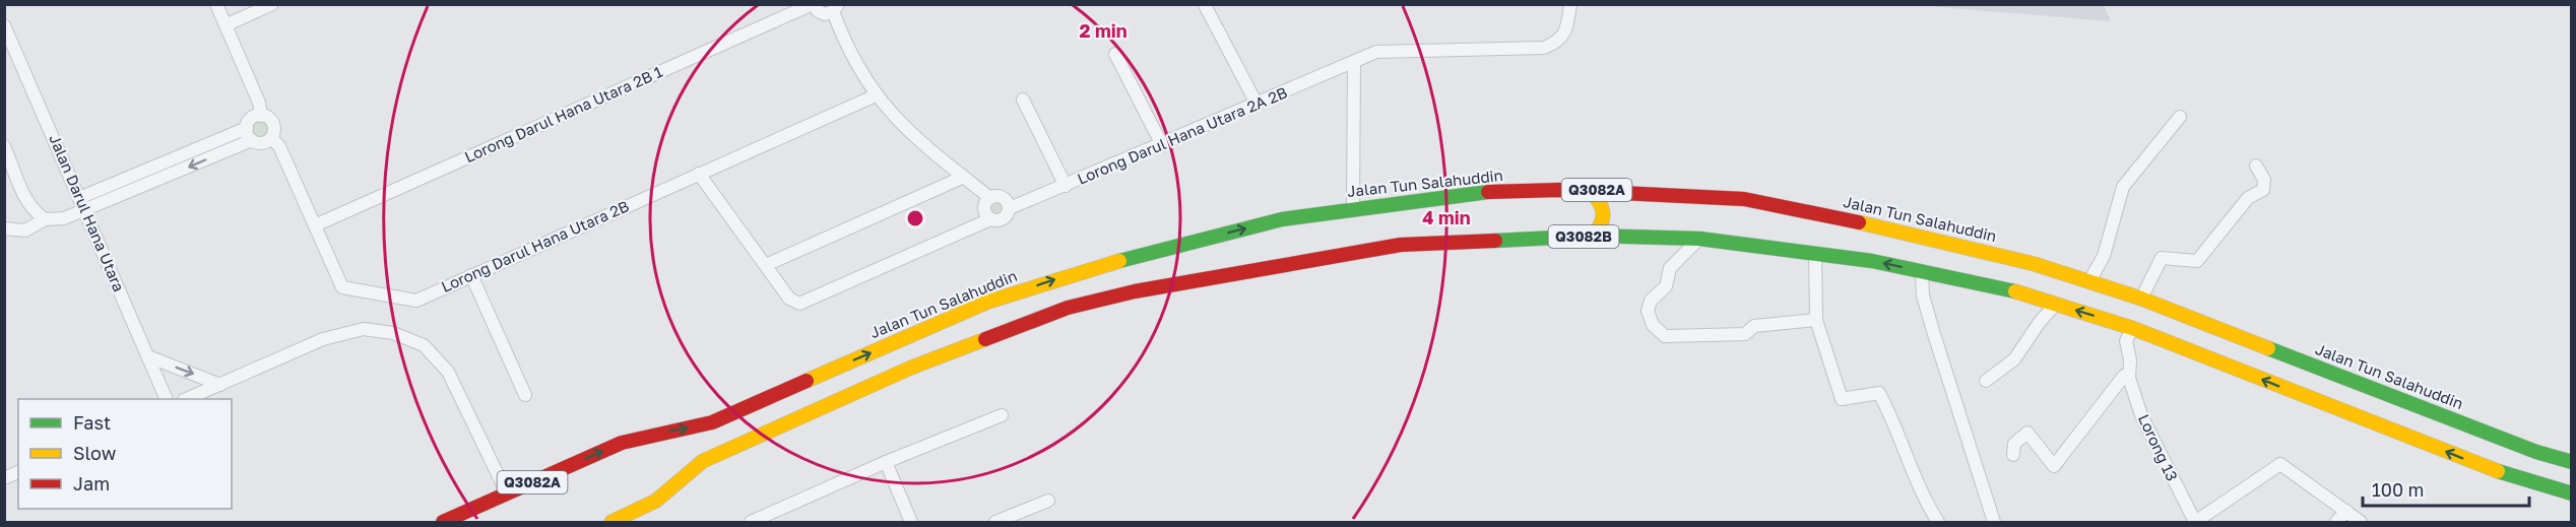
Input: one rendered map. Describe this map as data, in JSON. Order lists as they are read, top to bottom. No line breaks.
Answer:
{"streets":{"highway":["Jalan Tun Salahuddin","Q3082A","Q3082B"],"street":["Lorong Darul Hana Utara 2B 1","Lorong Darul Hana Utara 2A 2B","Jalan Darul Hana Utara","Lorong Darul Hana Utara 2B","Lorong 13"]},"crossings":[["Lorong Darul Hana Utara 2B 1","Lorong Darul Hana Utara 2B"],["Q3082B","Lorong 13"]],"legend":["Fast","Slow","Jam"],"scale_bar":"100 m","rings":["2 min","4 min"]}
